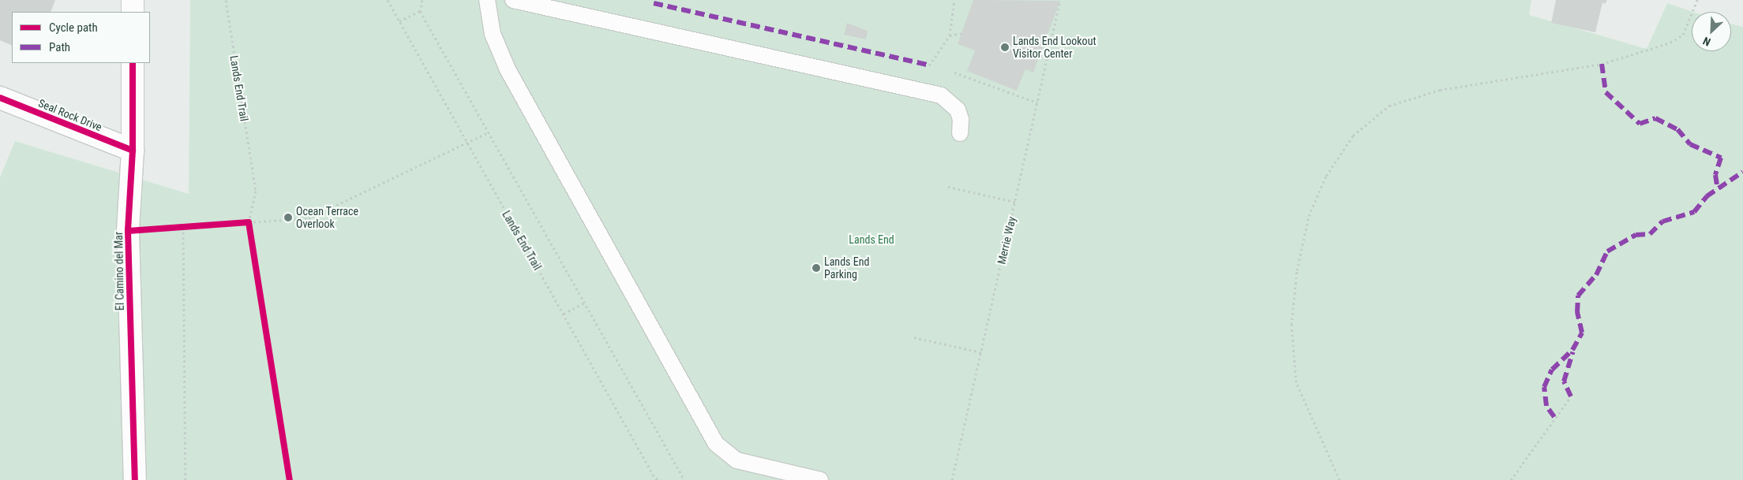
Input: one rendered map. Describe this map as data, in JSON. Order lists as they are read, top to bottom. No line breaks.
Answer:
{"streets":{"street":["Seal Rock Drive","El Camino del Mar"],"path":["Lands End Trail","Merrie Way"]},"crossings":[["Seal Rock Drive","El Camino del Mar"]],"parks":["Lands End"],"places":["Lands End Lookout Visitor Center","Ocean Terrace Overlook","Lands End Parking"],"legend":["Cycle path","Path"],"north":"bottom left"}
